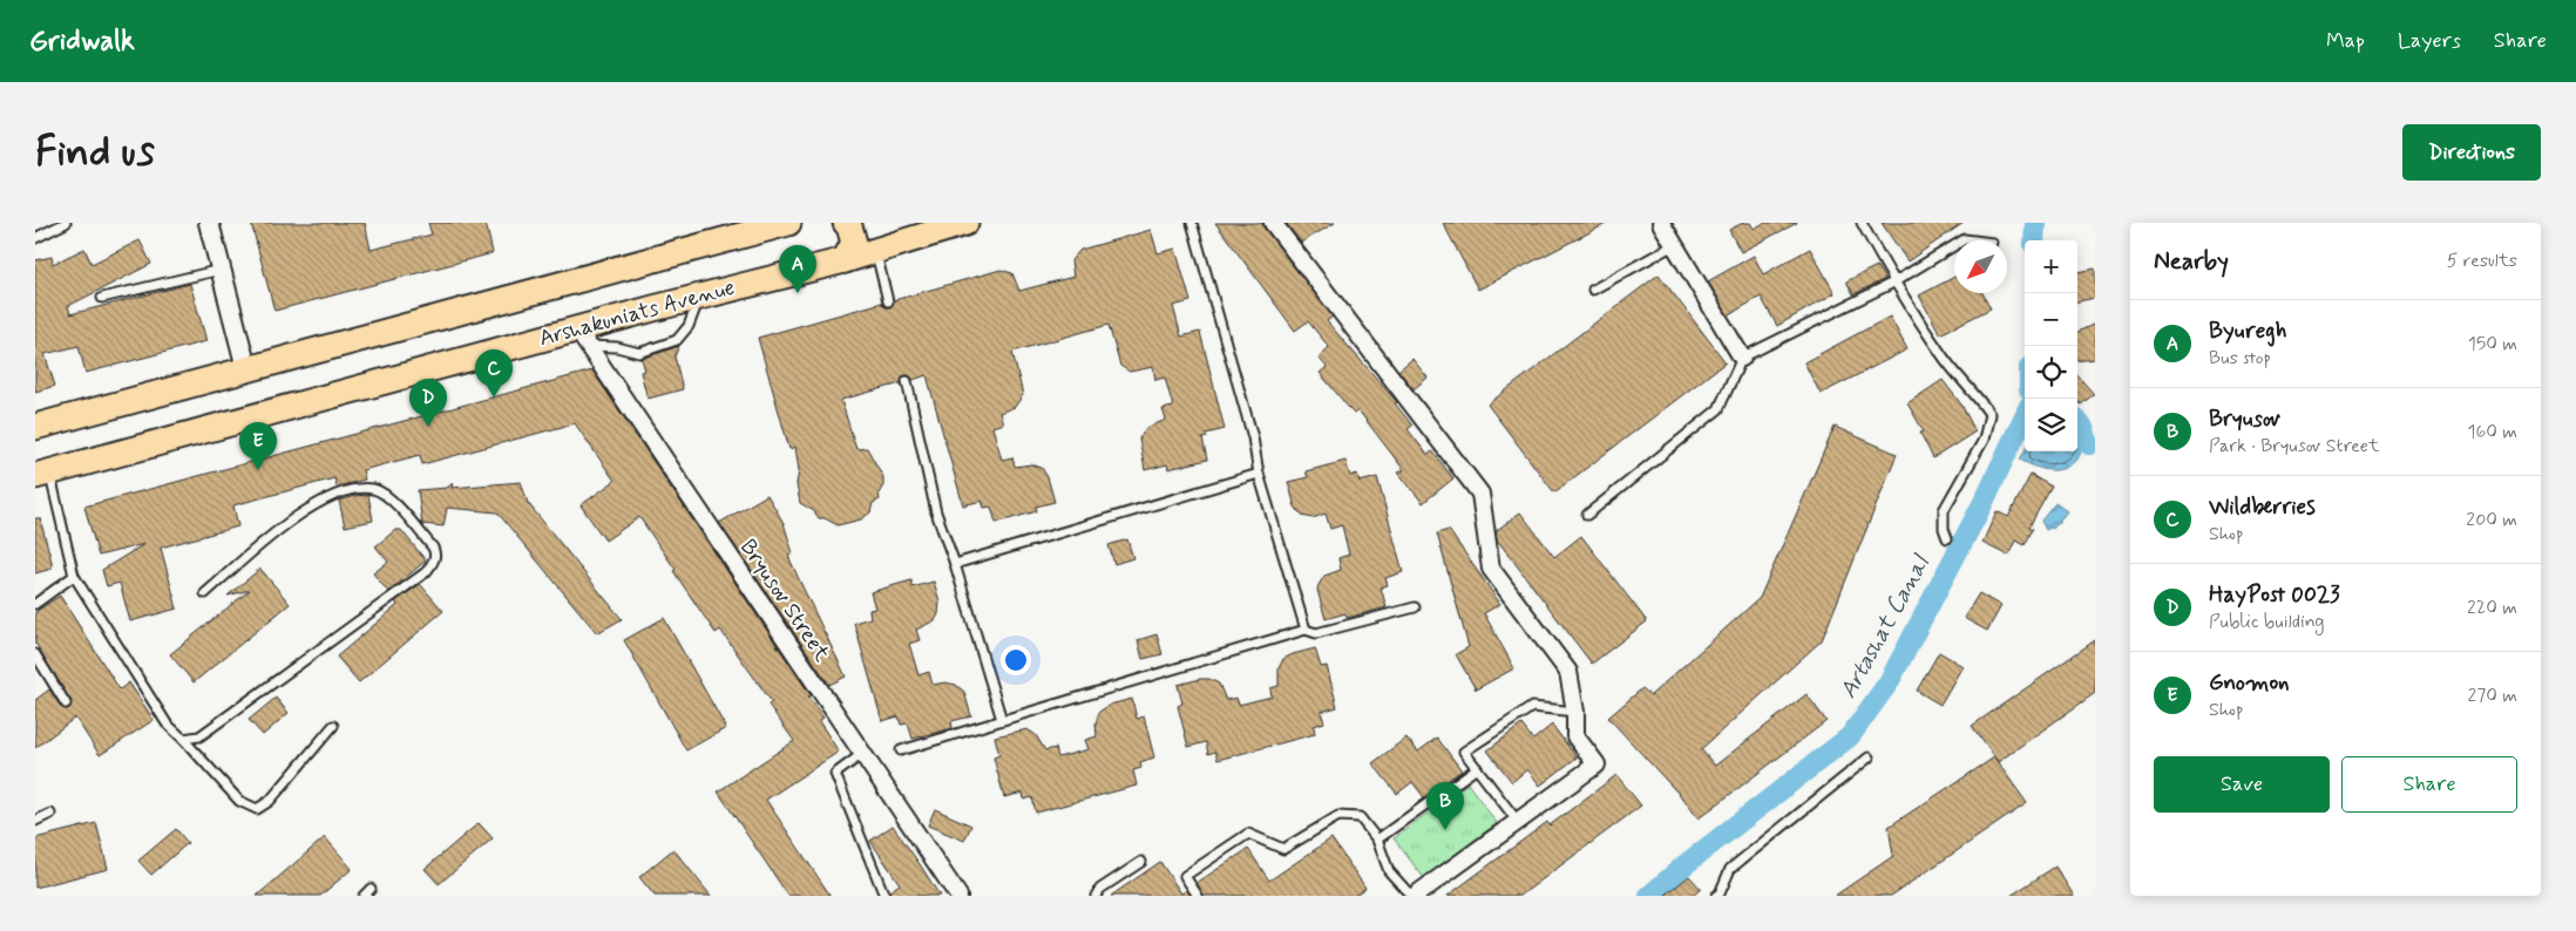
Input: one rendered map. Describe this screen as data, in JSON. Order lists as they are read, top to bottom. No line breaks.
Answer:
{"streets":{"main road":["Arshakuniats Avenue"],"street":["Bryusov Street"]},"crossings":[["Arshakuniats Avenue","Bryusov Street"]],"water":["Artashat Canal"],"north":"bottom left","page":{"header":"Gridwalk","nav":["Map","Layers","Share"],"buttons":["Directions",["Save","Share"]],"title":"Find us","heading":["Nearby","5 results"],"map_buttons":["+","−"],"pins":["A","C","D","E","B"],"list":[{"mark":"A","name":"Byuregh","note":"Bus stop","value":"150 m"},{"mark":"B","name":"Bryusov","note":"Park · Bryusov Street","value":"160 m"},{"mark":"C","name":"Wildberries","note":"Shop","value":"200 m"},{"mark":"D","name":"HayPost 0023","note":"Public building","value":"220 m"},{"mark":"E","name":"Gnomon","note":"Shop","value":"270 m"}]}}
